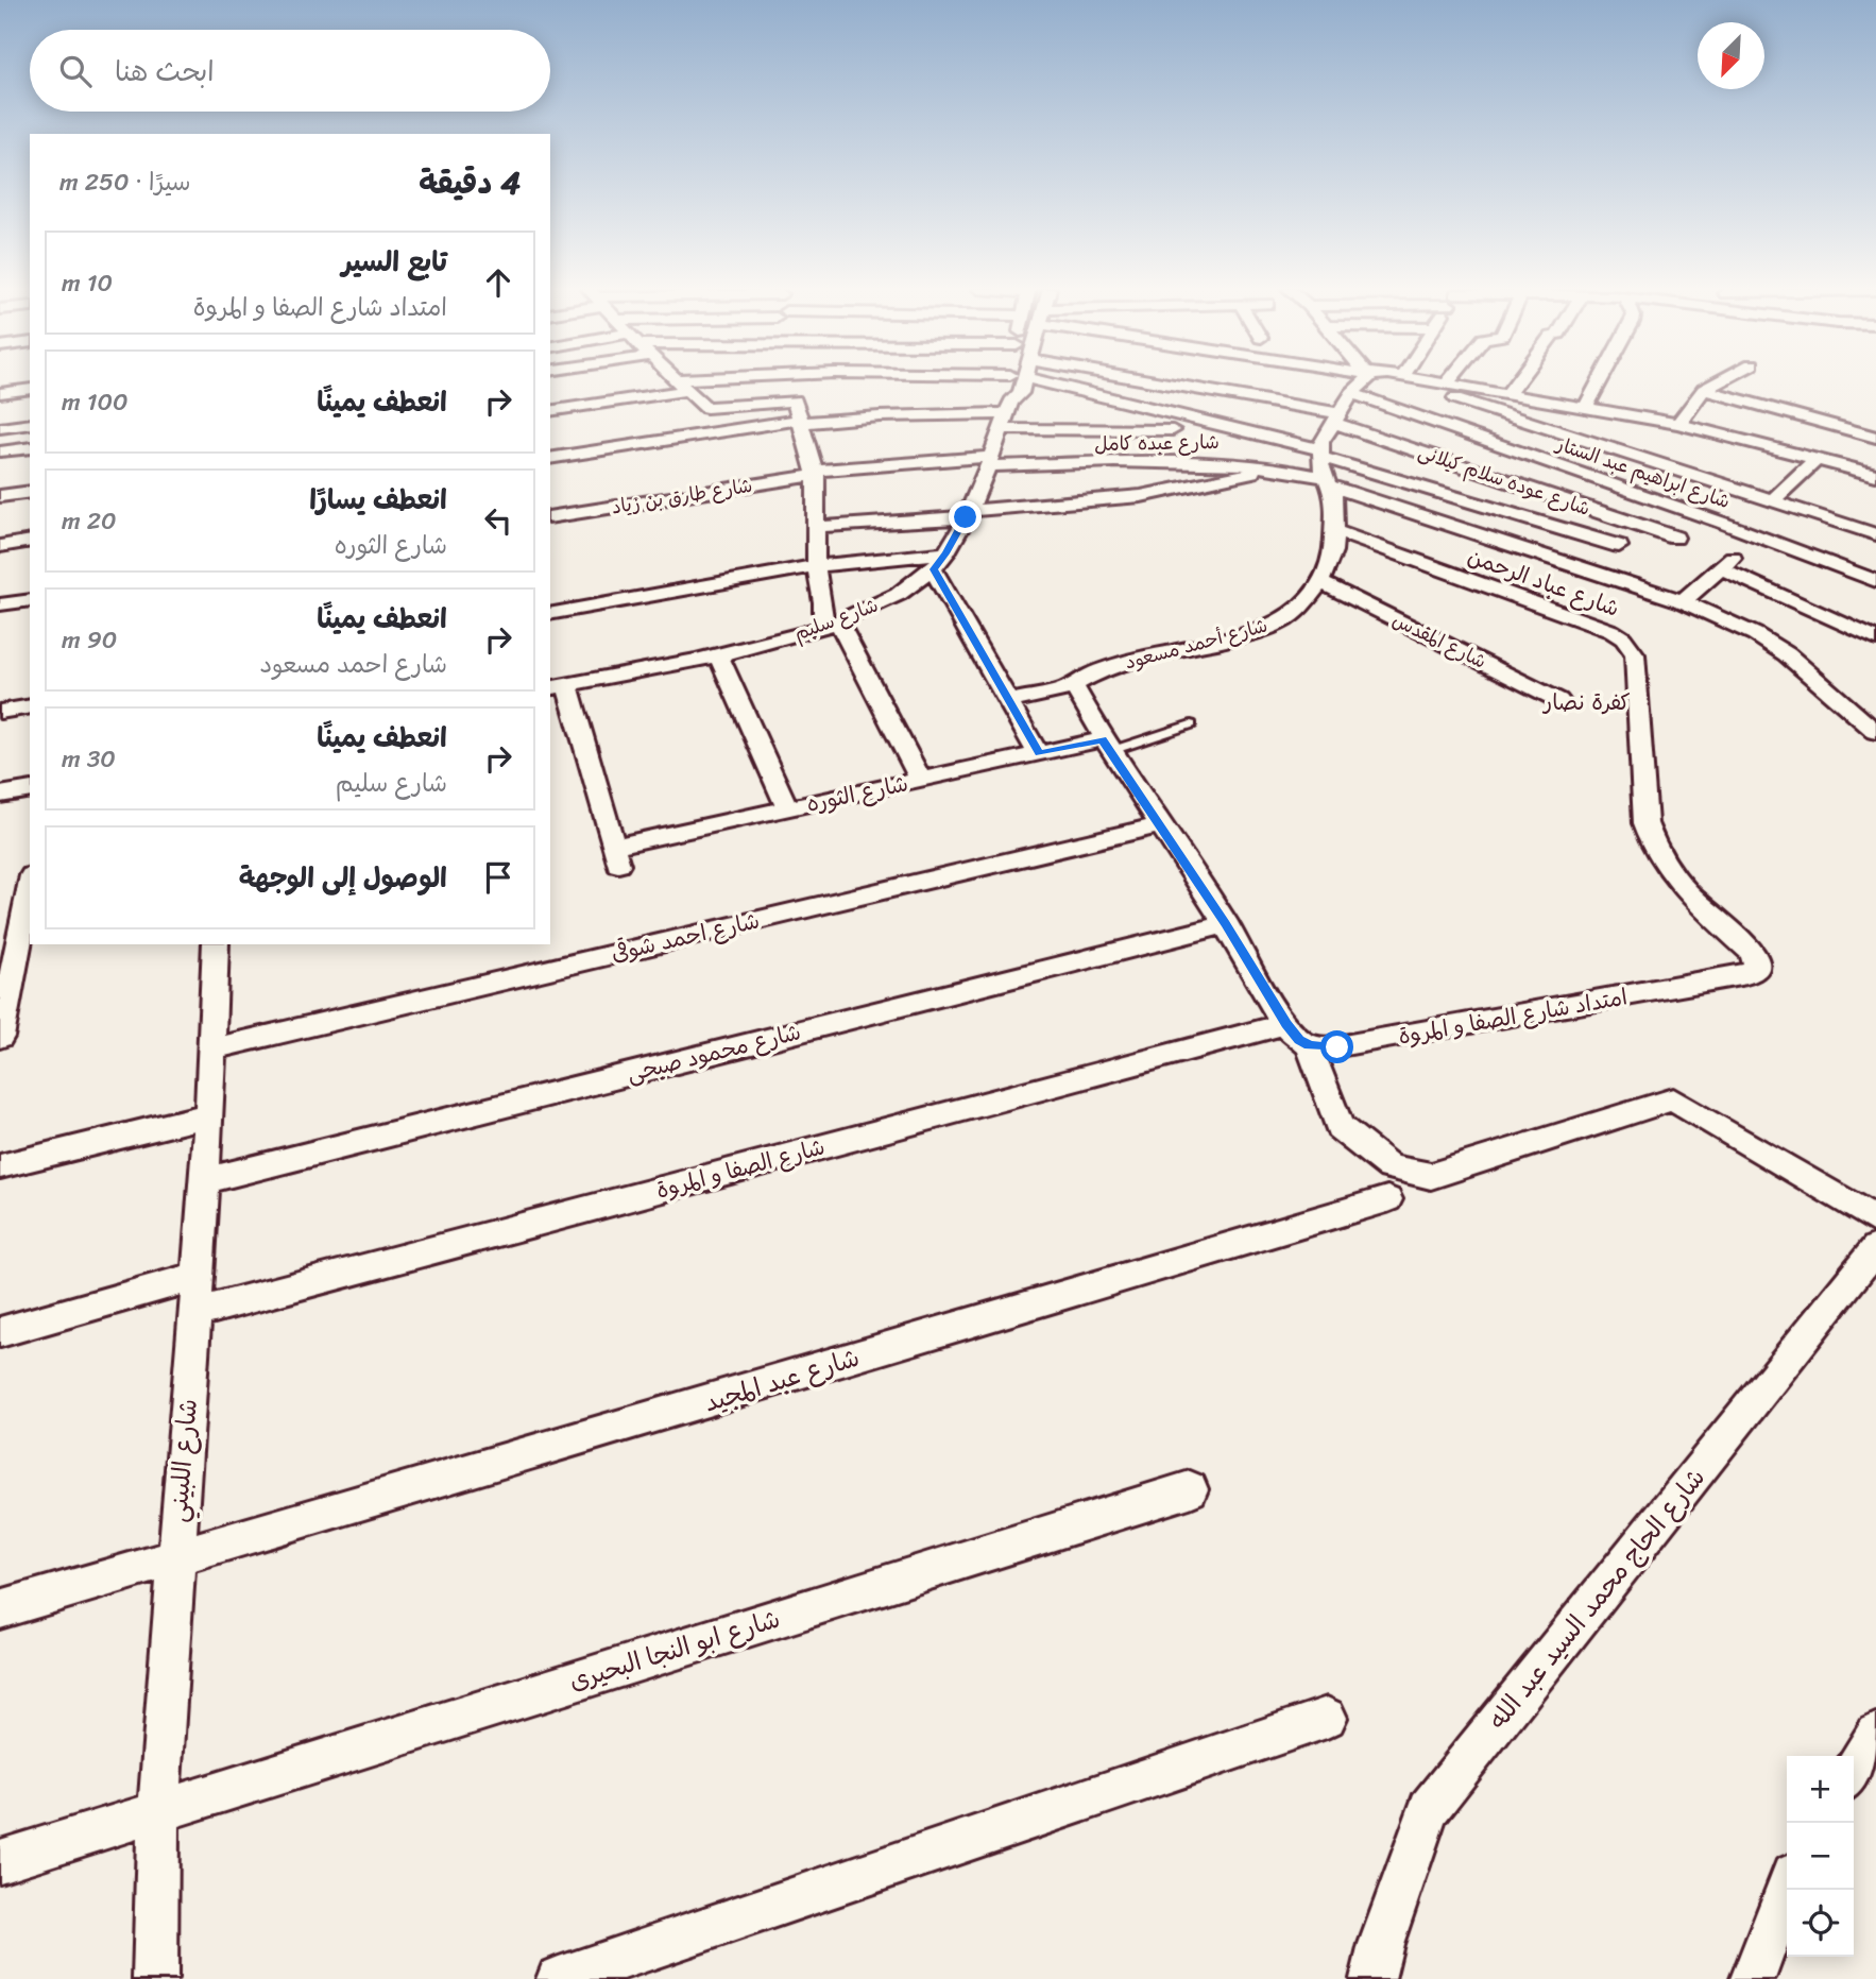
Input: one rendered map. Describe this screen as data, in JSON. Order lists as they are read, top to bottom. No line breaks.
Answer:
{"streets":{"street":["شارع عبده كامل","شارع ابراهيم عبد الستار","شارع عوده سلام كيلانى","شارع طارق بن زياد","شارع عباد الرحمن","شارع سليم","شارع المقدس","شارع أحمد مسعود","شارع الثوره","شارع احمد شوقى","امتداد شارع الصفا و المروة","شارع محمود صبحى","شارع الصفا و المروة","شارع عبد المجيد","شارع اللبيني","شارع الحاج محمد السيد عبد الله","شارع ابو النجا البحيرى"]},"crossings":[["شارع عبده كامل","شارع طارق بن زياد"],["شارع عبده كامل","شارع سليم"],["شارع عبده كامل","شارع أحمد مسعود"],["شارع عباد الرحمن","شارع أحمد مسعود"],["شارع عباد الرحمن","امتداد شارع الصفا و المروة"],["شارع سليم","شارع الثوره"],["شارع المقدس","شارع أحمد مسعود"],["شارع احمد شوقى","شارع اللبيني"],["شارع محمود صبحى","شارع اللبيني"],["شارع الصفا و المروة","شارع اللبيني"],["شارع عبد المجيد","شارع اللبيني"],["شارع اللبيني","شارع ابو النجا البحيرى"]],"districts":["كفرة نصار"],"north":"bottom left","page":{"search":"ابحث هنا","heading":["4 دقيقة","سيرًا · 250 m"],"list":[["تابع السير","امتداد شارع الصفا و المروة","10 m"],["انعطف يمينًا","100 m"],["انعطف يسارًا","شارع الثوره","20 m"],["انعطف يمينًا","شارع احمد مسعود","90 m"],["انعطف يمينًا","شارع سليم","30 m"],"الوصول إلى الوجهة"],"map_buttons":["+","−"]}}
